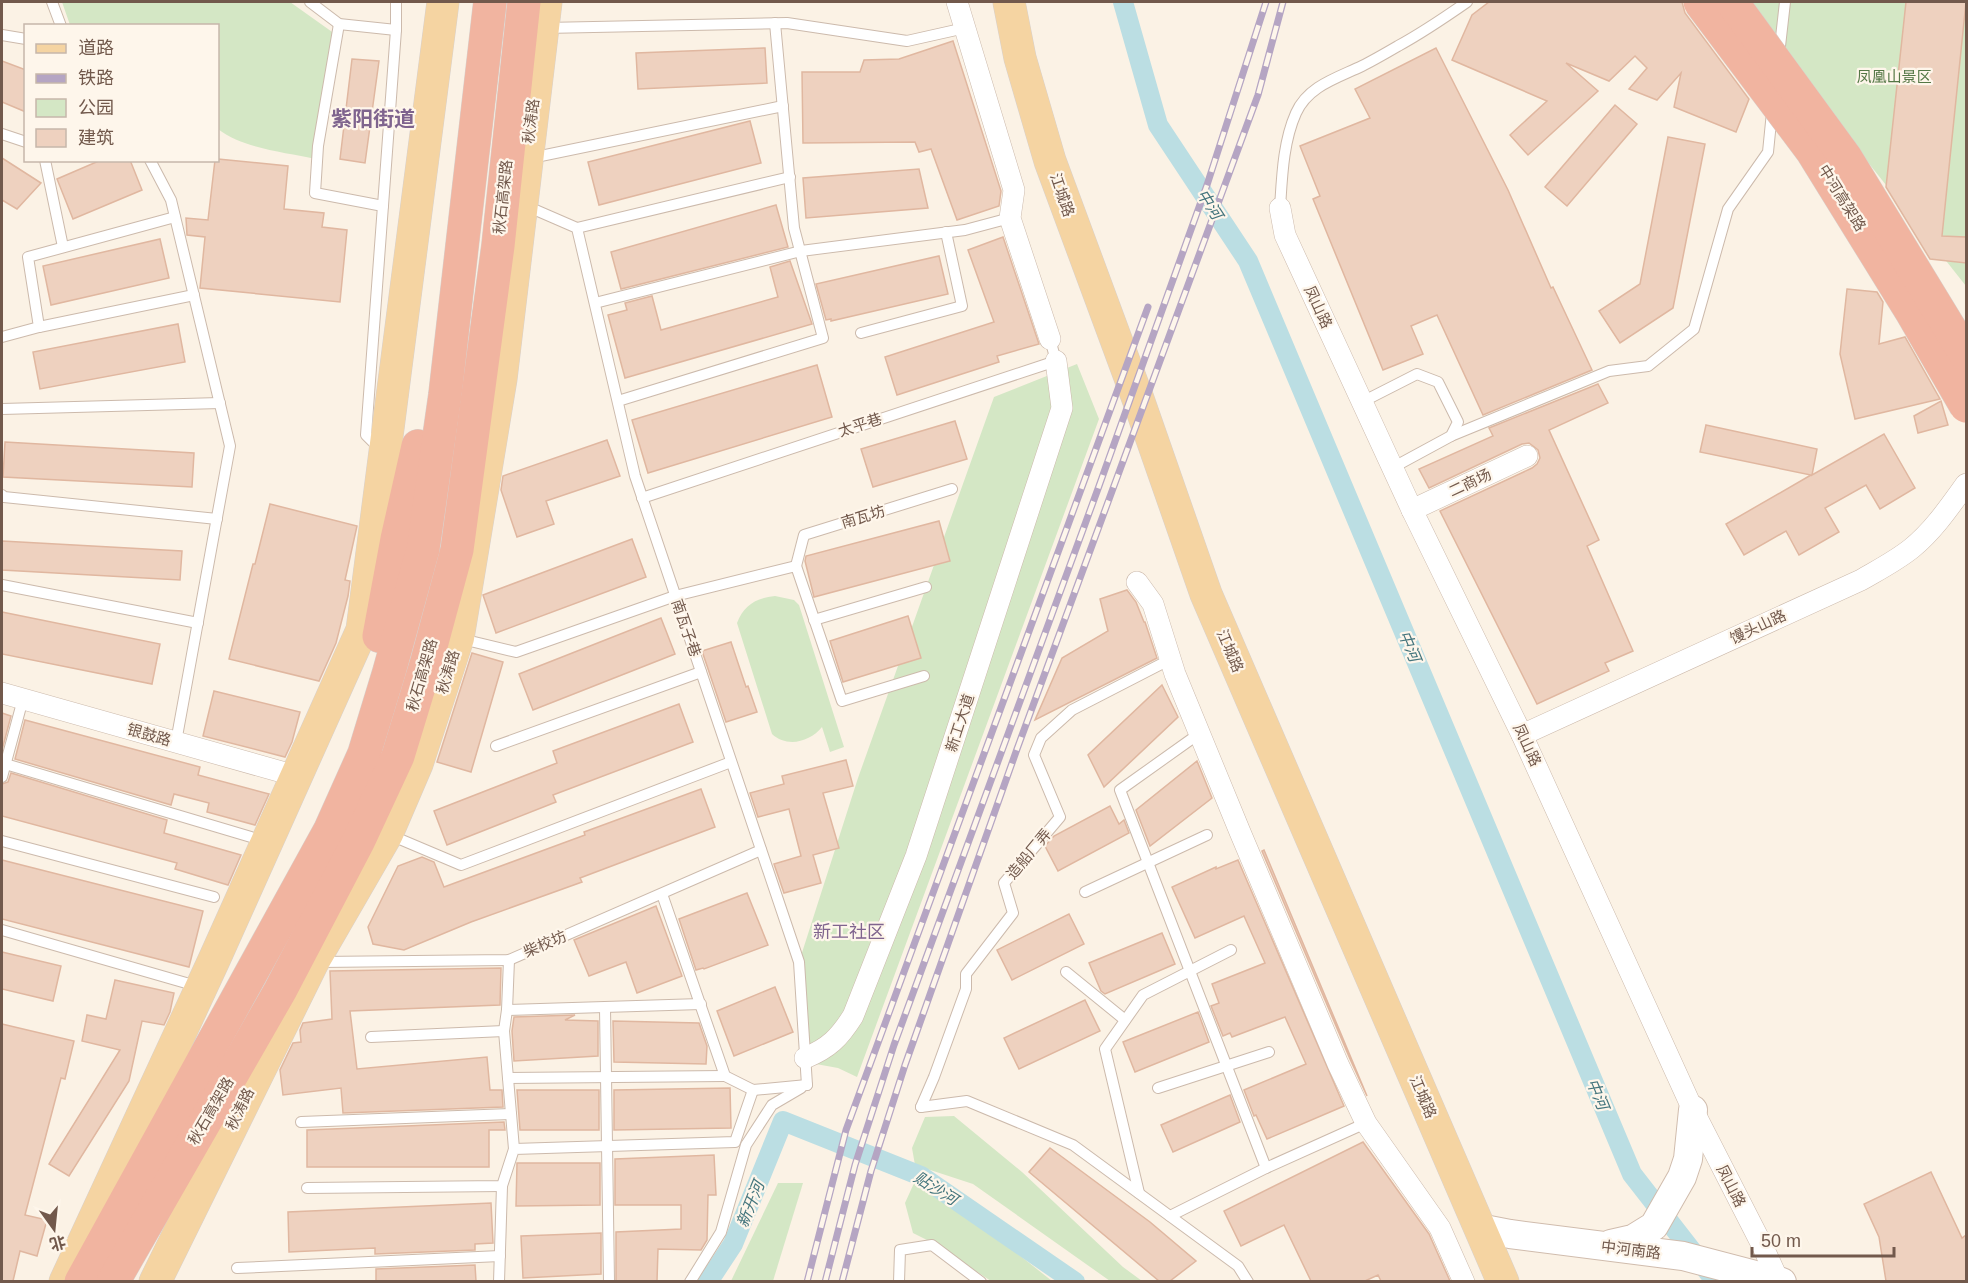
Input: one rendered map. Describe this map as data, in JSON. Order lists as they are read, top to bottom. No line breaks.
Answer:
{"streets":{"highway":["秋石高架路","中河高架路"],"main road":["秋涛路","江城路","中河南路"],"street":["凤山路","二商场","馒头山路","新工大道","银鼓路"],"lane":["太平巷","南瓦坊","南瓦子巷","造船厂弄","柴校坊"]},"crossings":[["秋涛路","柴校坊"],["江城路","中河南路"],["凤山路","二商场"],["凤山路","馒头山路"],["凤山路","中河南路"],["太平巷","南瓦子巷"],["太平巷","新工大道"],["南瓦子巷","新工大道"],["南瓦子巷","柴校坊"]],"districts":["紫阳街道","新工社区"],"water":["中河","贴沙河","新开河"],"parks":["凤凰山景区"],"legend":["道路","铁路","公园","建筑"],"scale_bar":"50 m","north":"bottom"}
